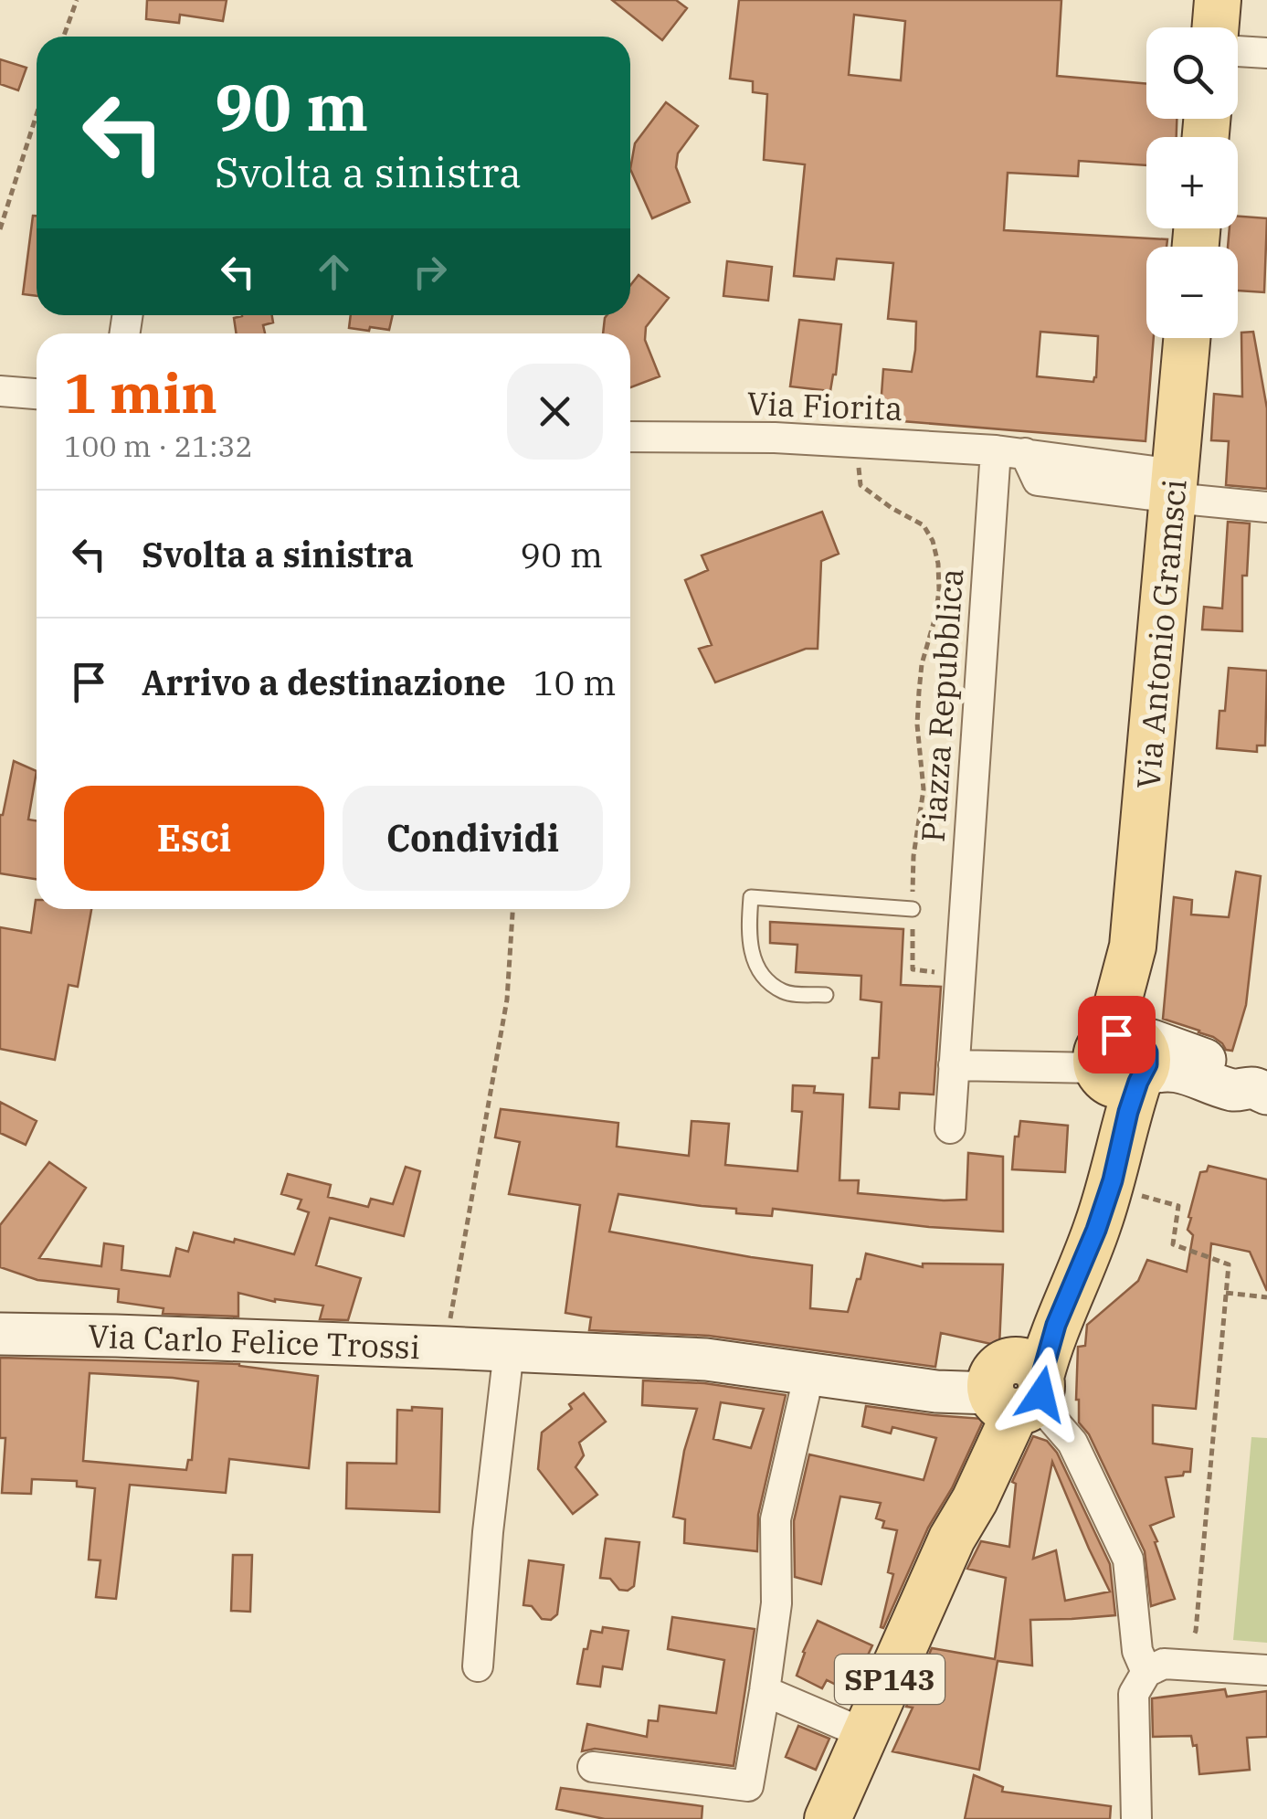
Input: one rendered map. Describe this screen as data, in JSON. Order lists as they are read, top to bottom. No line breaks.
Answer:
{"streets":{"main road":["Via Antonio Gramsci","SP143"],"street":["Via Fiorita","Piazza Repubblica","Via Carlo Felice Trossi"]},"crossings":[["Via Fiorita","Via Antonio Gramsci"],["Via Fiorita","Piazza Repubblica"],["Via Antonio Gramsci","Via Carlo Felice Trossi"],["Via Antonio Gramsci","SP143"],["Via Carlo Felice Trossi","SP143"]],"page":{"map_buttons":["+","−"],"turn":["90 m","Svolta a sinistra"],"heading":["1 min","100 m · 21:32"],"list":[{"name":"Svolta a sinistra","value":"90 m"},{"name":"Arrivo a destinazione","value":"10 m"}],"buttons":["Esci","Condividi"]}}
